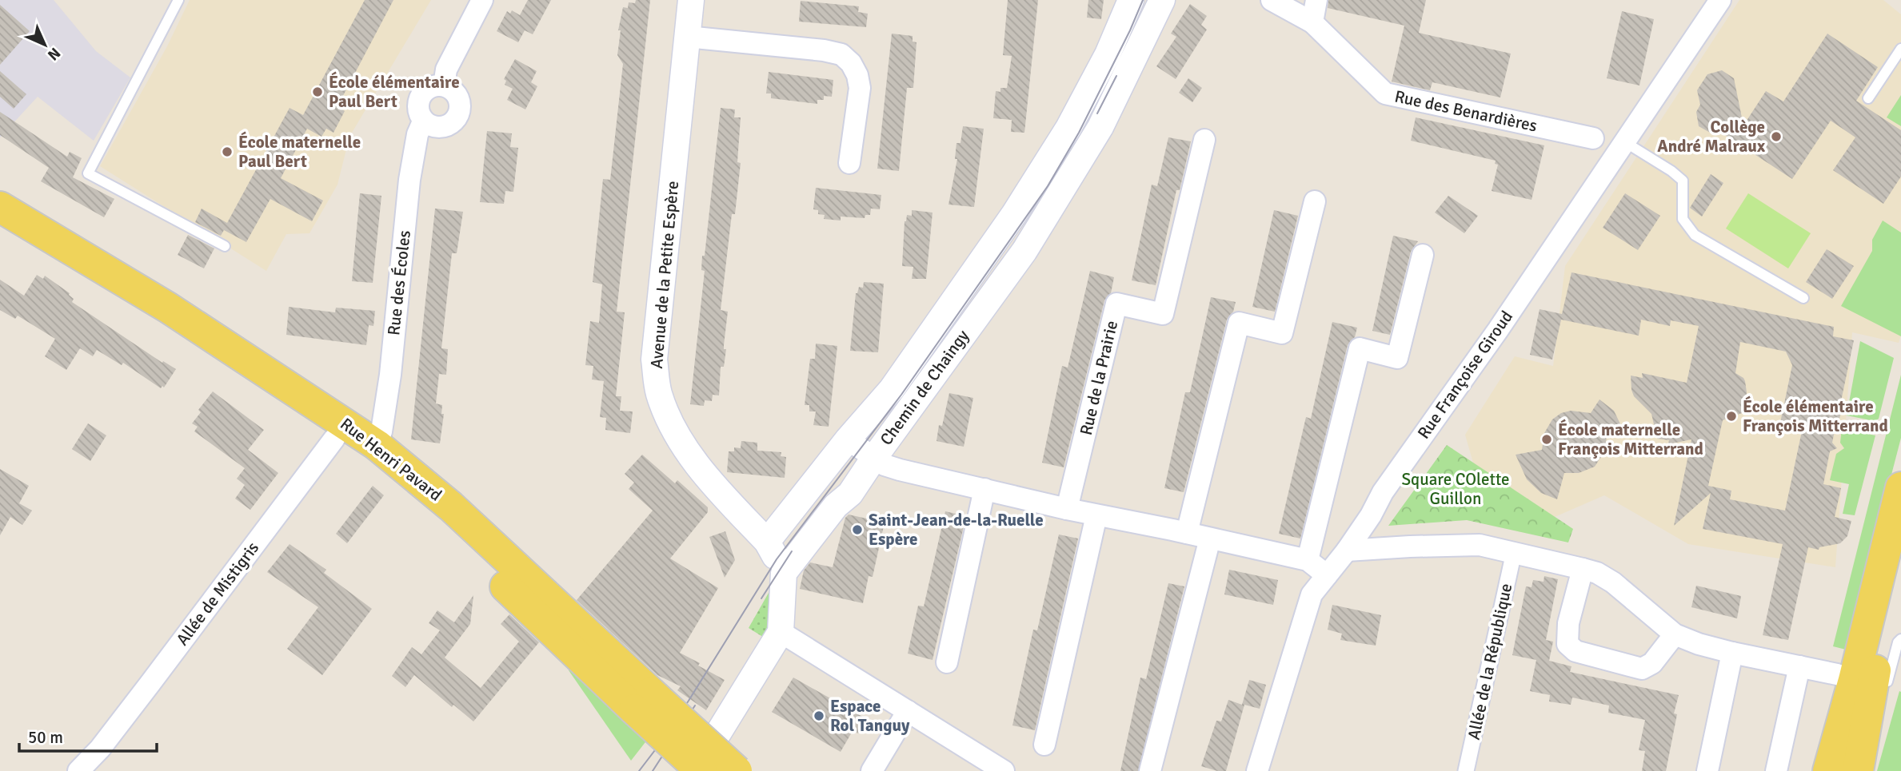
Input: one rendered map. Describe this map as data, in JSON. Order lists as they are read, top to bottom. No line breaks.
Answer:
{"streets":{"main road":["Rue Henri Pavard"],"street":["Rue des Benardières","Avenue de la Petite Espère","Rue des Écoles","Rue Françoise Giroud","Rue de la Prairie","Chemin de Chaingy","Allée de Mistigris","Allée de la République"]},"crossings":[["Avenue de la Petite Espère","Chemin de Chaingy"],["Rue des Écoles","Rue Henri Pavard"],["Rue Henri Pavard","Allée de Mistigris"]],"parks":["Square COlette Guillon"],"places":["École élémentaire Paul Bert","Collège André Malraux","École maternelle Paul Bert","École élémentaire François Mitterrand","École maternelle François Mitterrand","Saint-Jean-de-la-Ruelle Espère","Espace Rol Tanguy"],"scale_bar":"50 m","north":"bottom right"}
